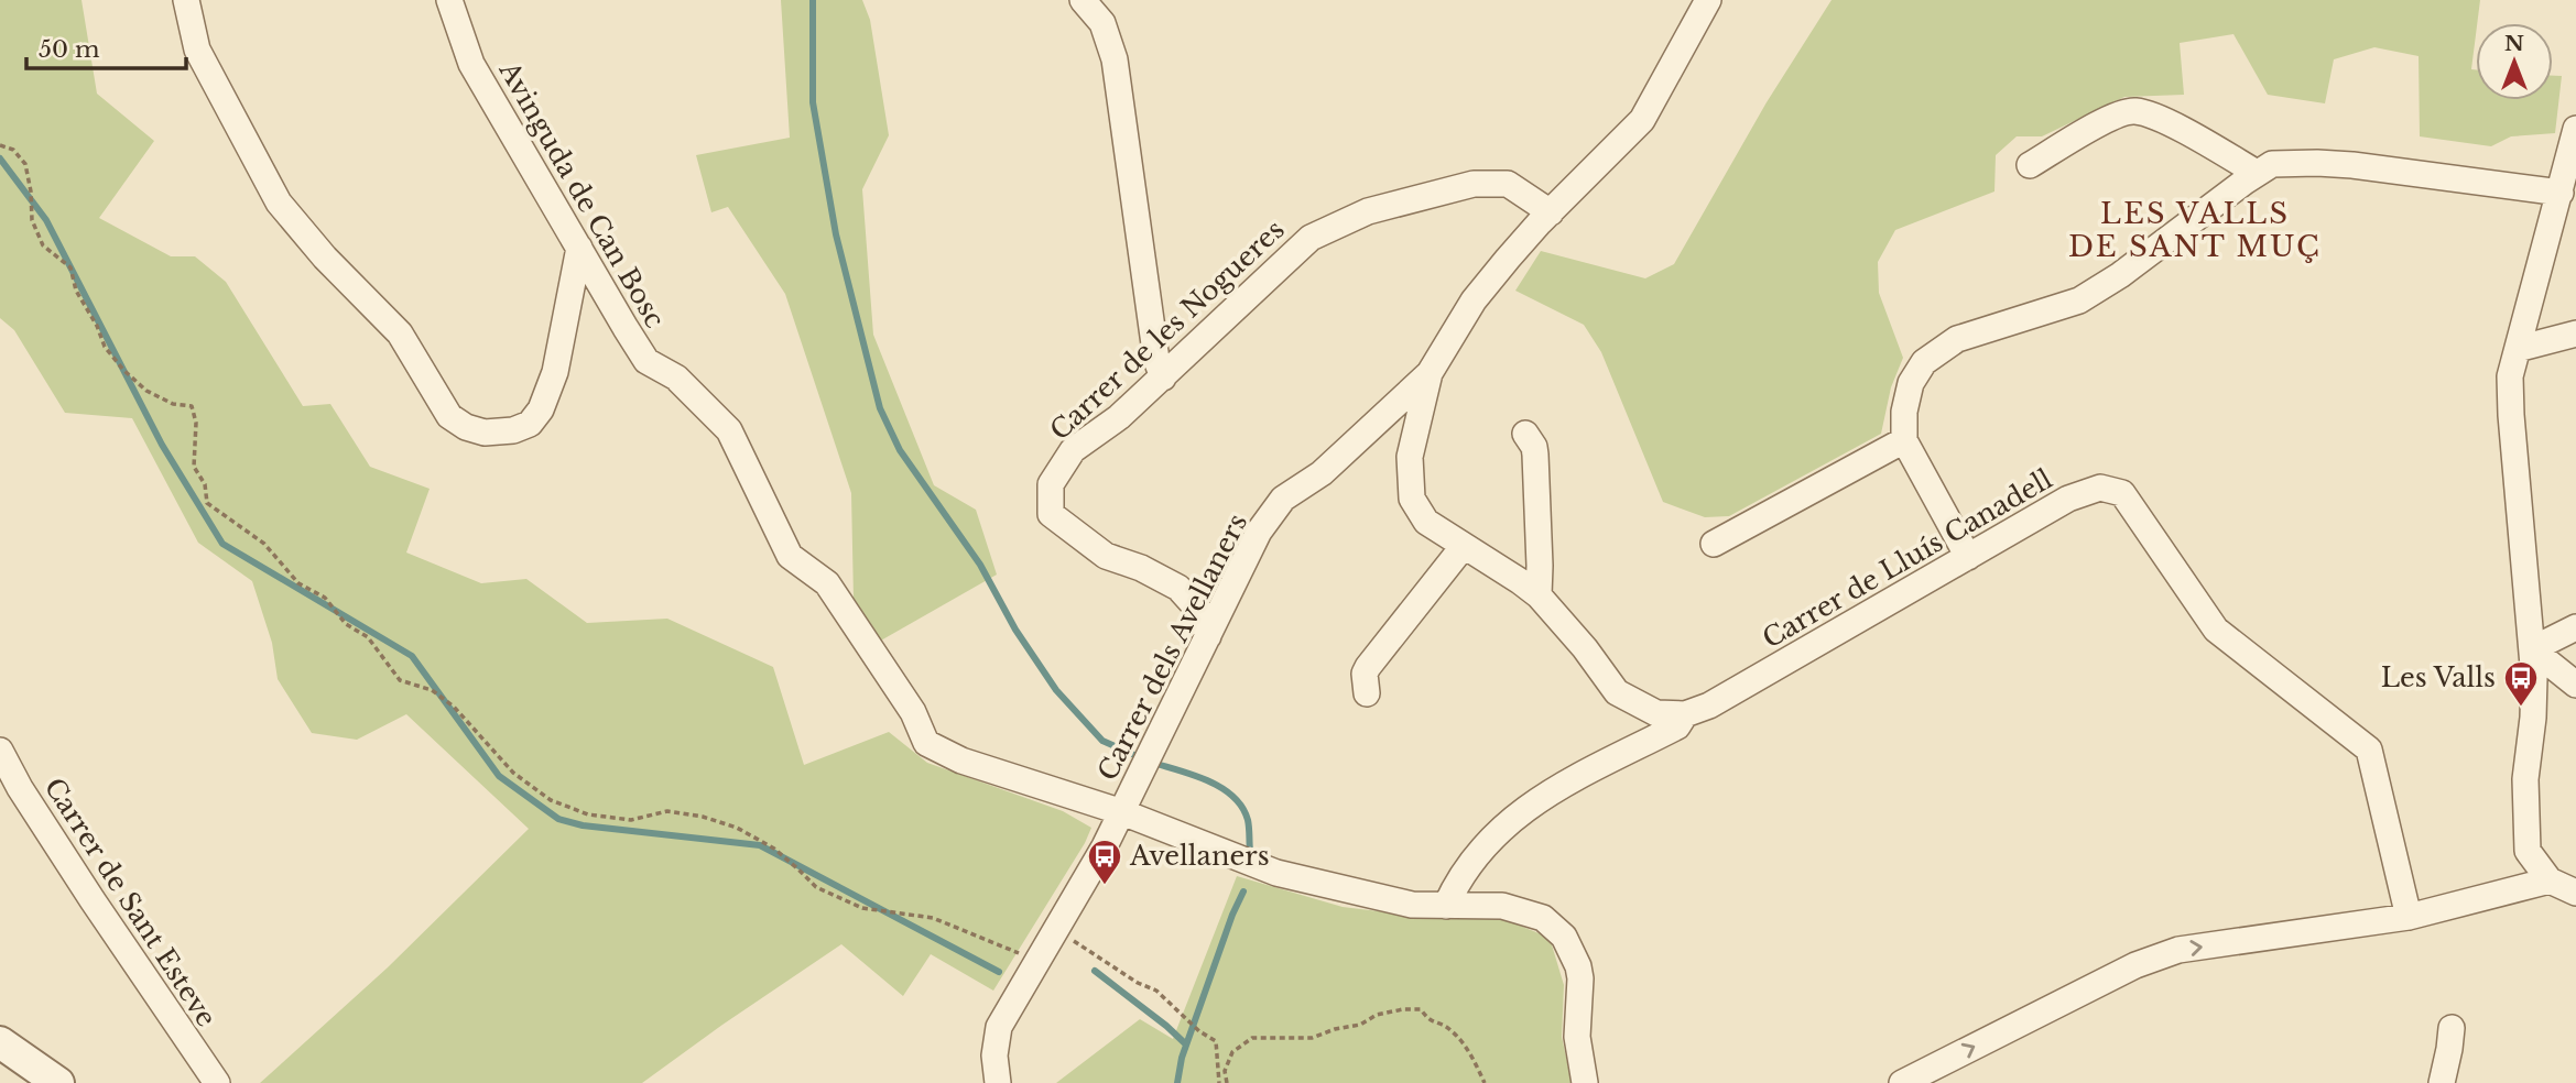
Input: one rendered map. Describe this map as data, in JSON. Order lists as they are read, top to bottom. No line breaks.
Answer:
{"streets":{"street":["Avinguda de Can Bosc","Carrer de les Nogueres","Carrer de Lluís Canadell","Carrer dels Avellaners","Carrer de Sant Esteve"]},"crossings":[["Avinguda de Can Bosc","Carrer de Lluís Canadell"],["Avinguda de Can Bosc","Carrer dels Avellaners"],["Carrer de les Nogueres","Carrer dels Avellaners"]],"districts":["LES VALLS DE SANT MUÇ"],"places":{"bus stop":["Les Valls","Avellaners"]},"scale_bar":"50 m","north":"top"}
